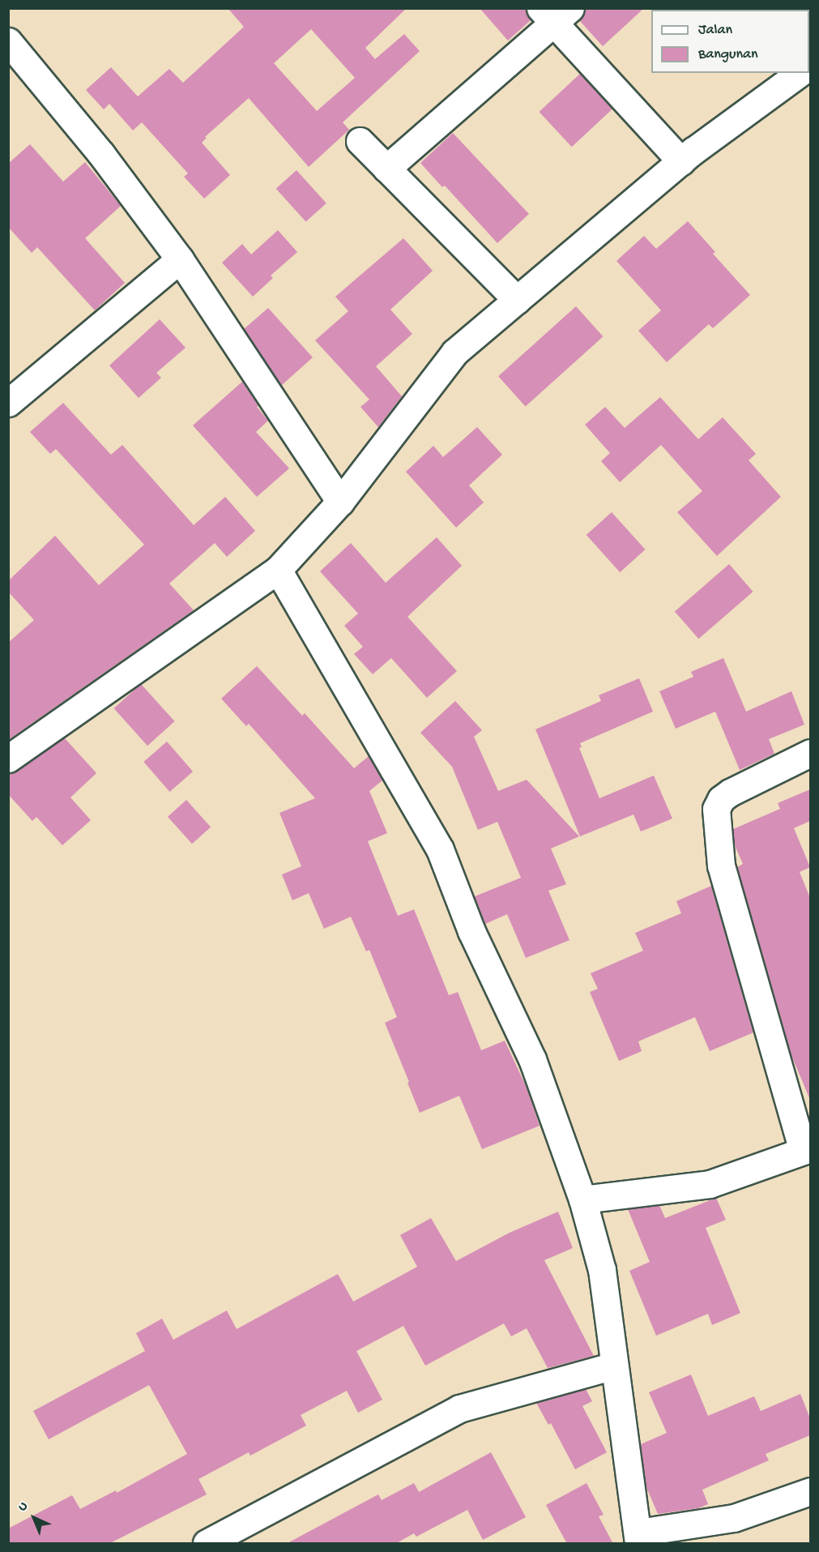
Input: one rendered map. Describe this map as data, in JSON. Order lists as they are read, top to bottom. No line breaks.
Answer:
{"legend":["Jalan","Bangunan"],"north":"top left"}
